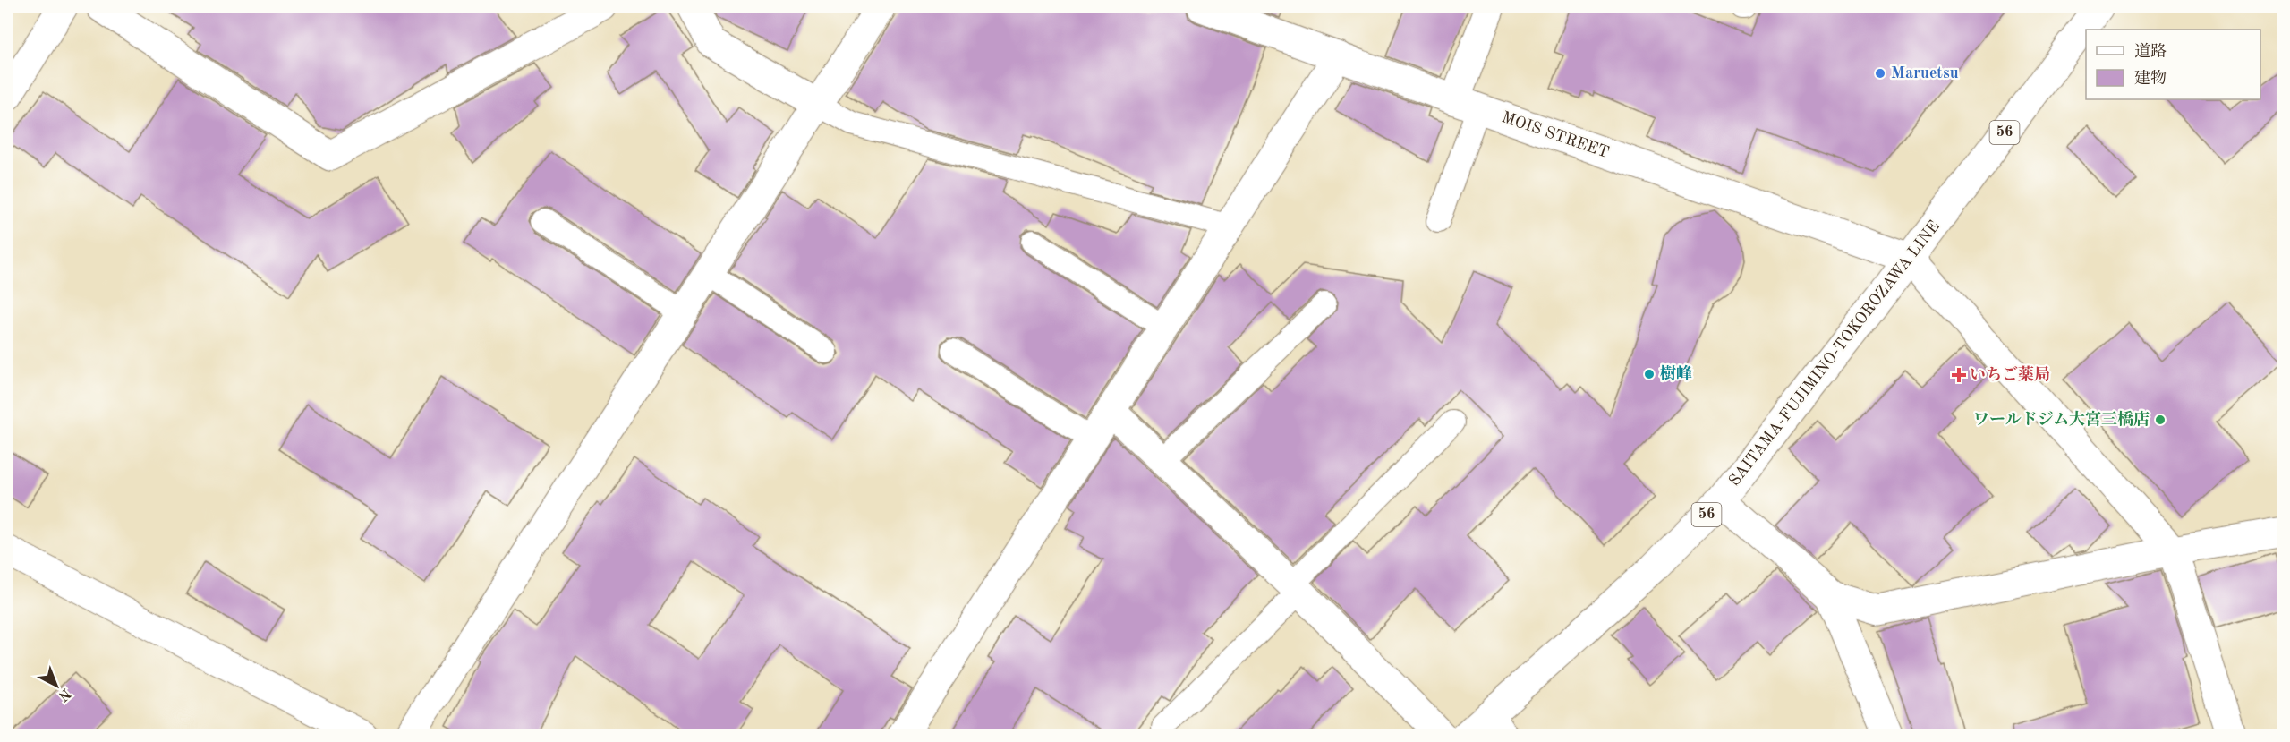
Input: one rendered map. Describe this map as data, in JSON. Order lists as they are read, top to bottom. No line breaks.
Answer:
{"streets":{"street":["56","MOIS STREET","SAITAMA-FUJIMINO-TOKOROZAWA LINE"]},"crossings":[["MOIS STREET","SAITAMA-FUJIMINO-TOKOROZAWA LINE"]],"places":{"other":["Maruetsu","樹峰","ワールドジム大宮三橋店"],"health":["いちご薬局"]},"legend":["道路","建物"],"north":"bottom right"}
